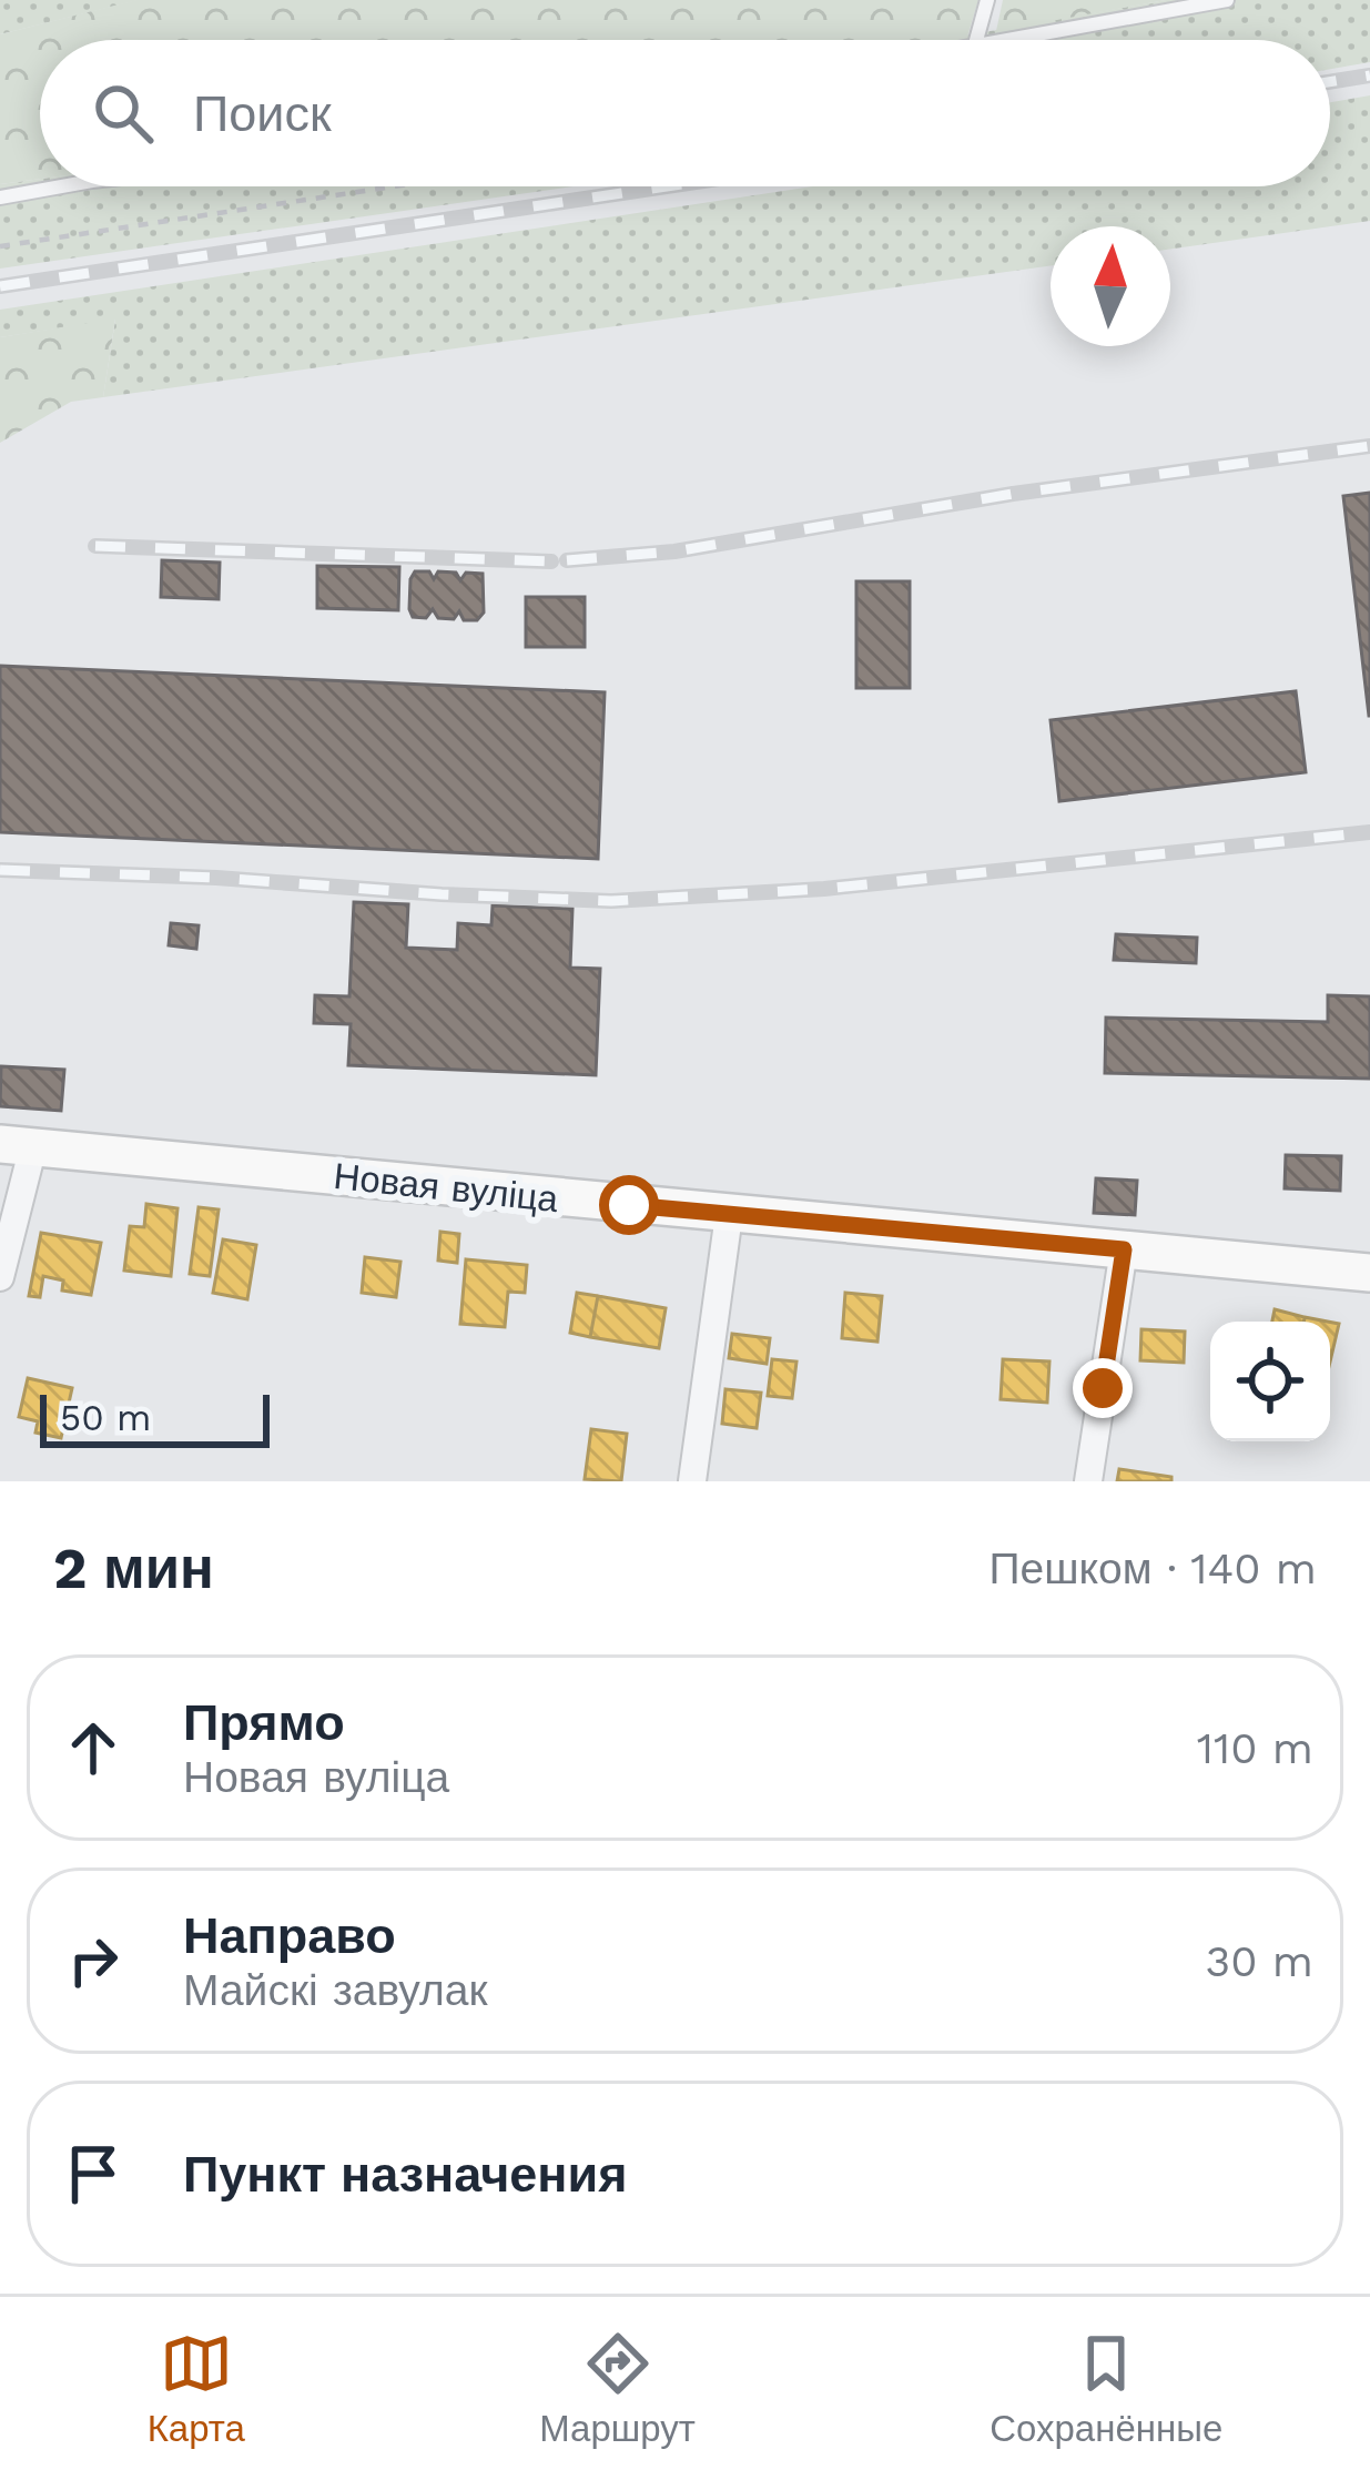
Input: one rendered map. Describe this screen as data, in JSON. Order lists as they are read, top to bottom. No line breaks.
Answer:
{"streets":{"street":["Новая вуліца"]},"scale_bar":"50 m","north":"top","page":{"search":"Поиск","scale":"50 m","heading":["2 мин","Пешком · 140 m"],"list":[["Прямо","Новая вуліца","110 m"],["Направо","Майскі завулак","30 m"],"Пункт назначения"],"nav":["Карта","Маршрут","Сохранённые"]}}
